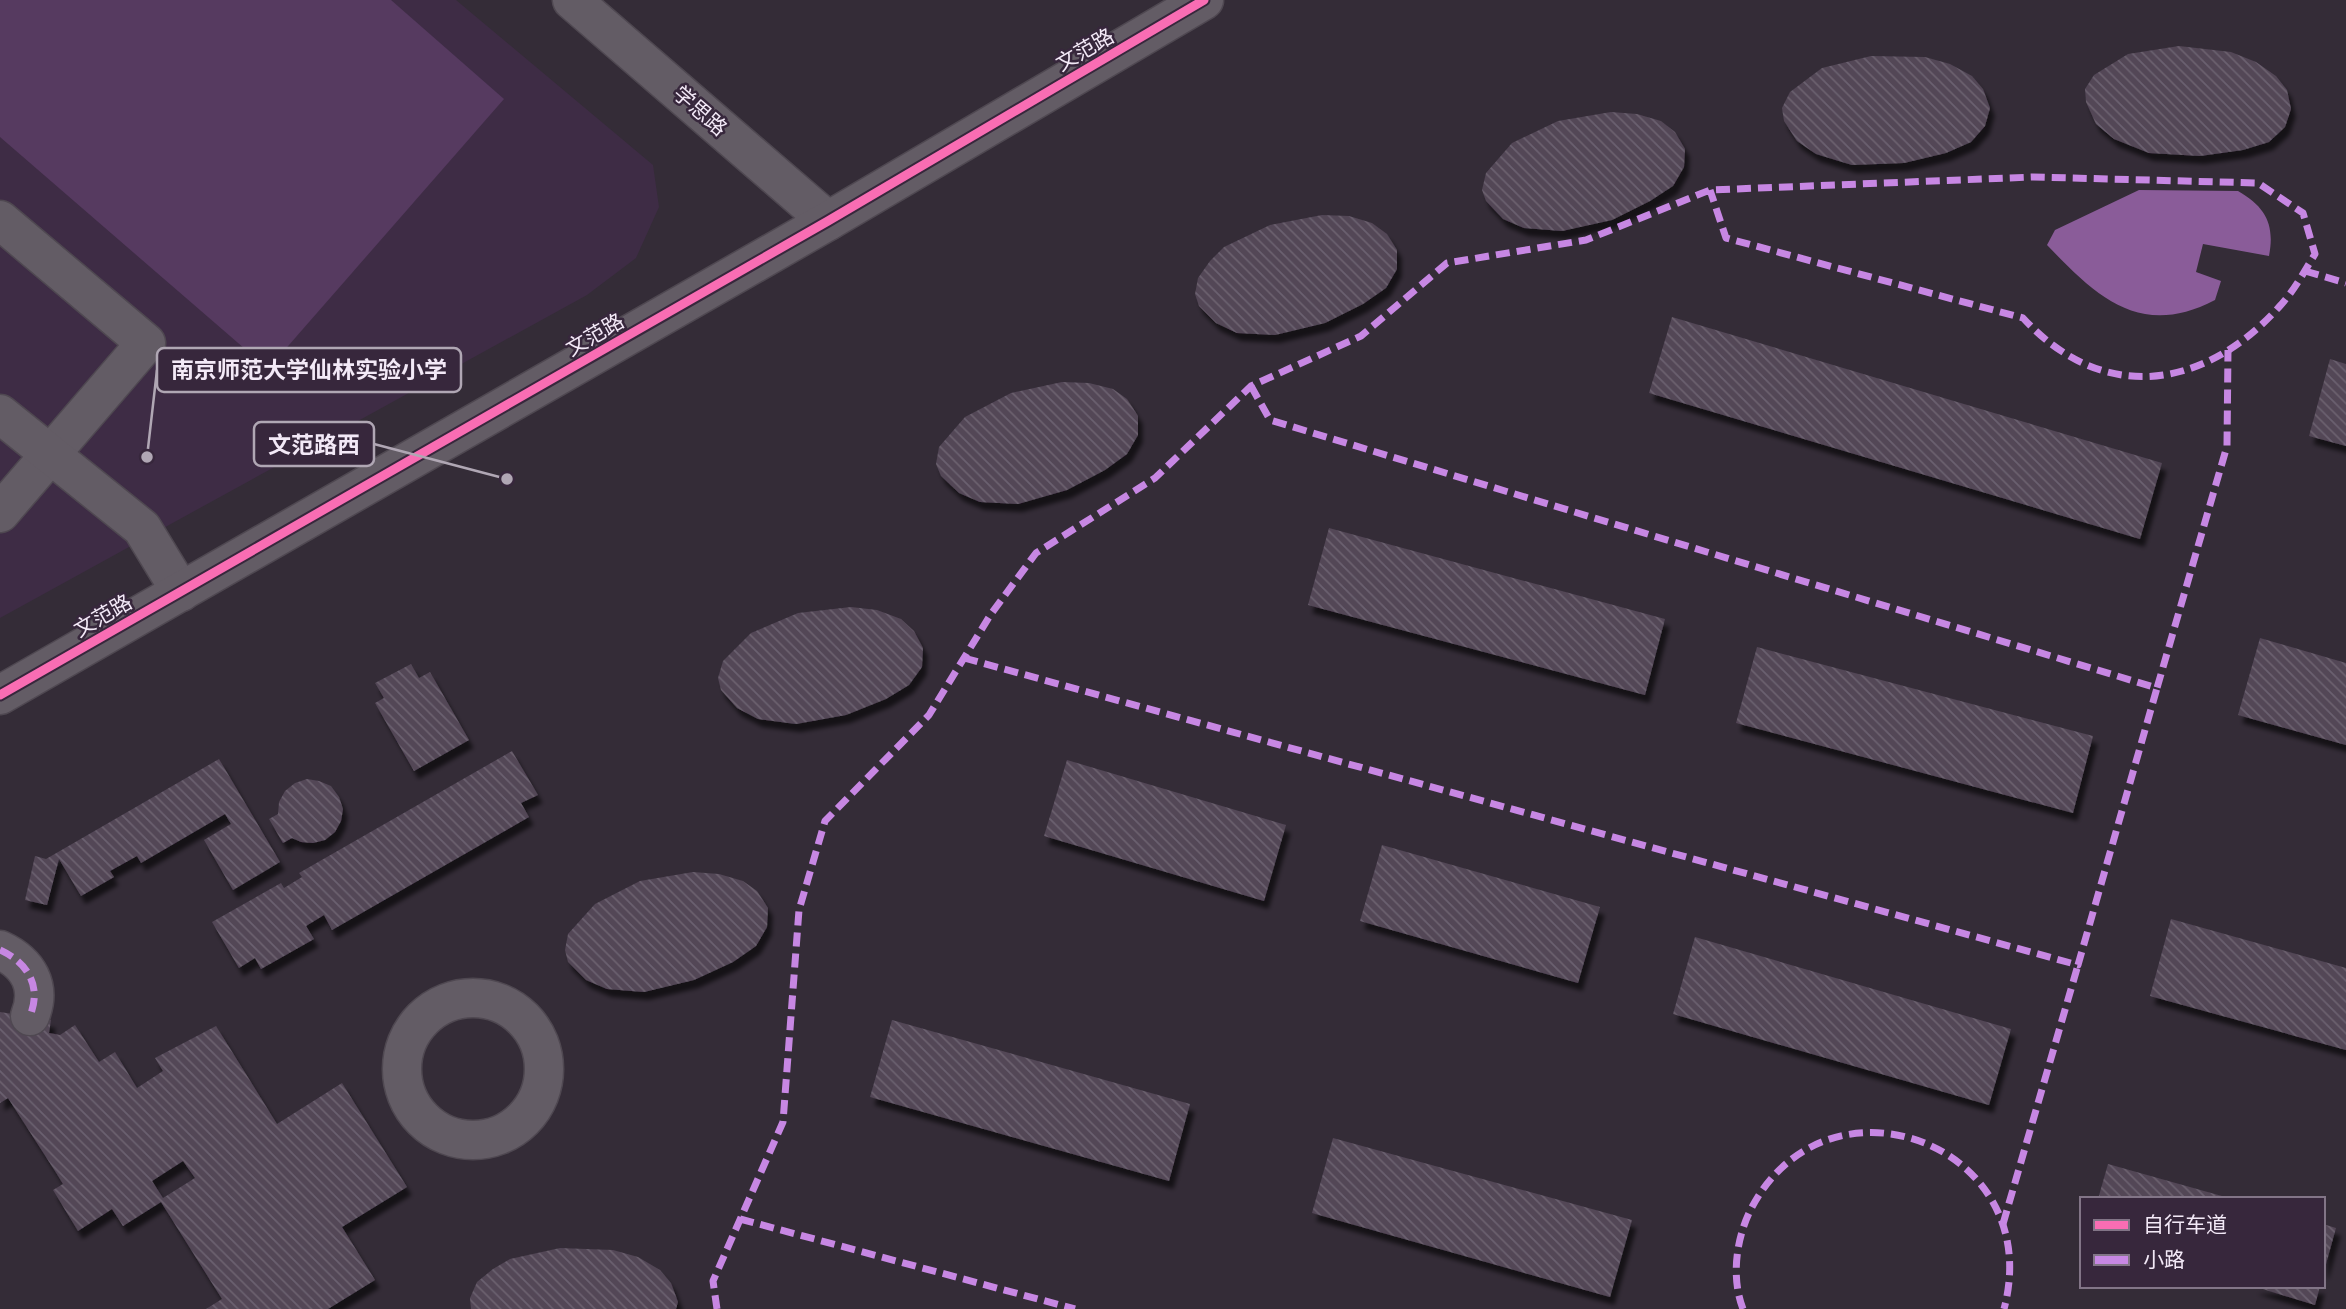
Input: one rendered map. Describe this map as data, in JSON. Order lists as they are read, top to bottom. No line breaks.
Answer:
{"streets":{"street":["文范路","学思路"]},"crossings":[["文范路","学思路"]],"places":["南京师范大学仙林实验小学","文范路西"],"legend":["自行车道","小路"]}
